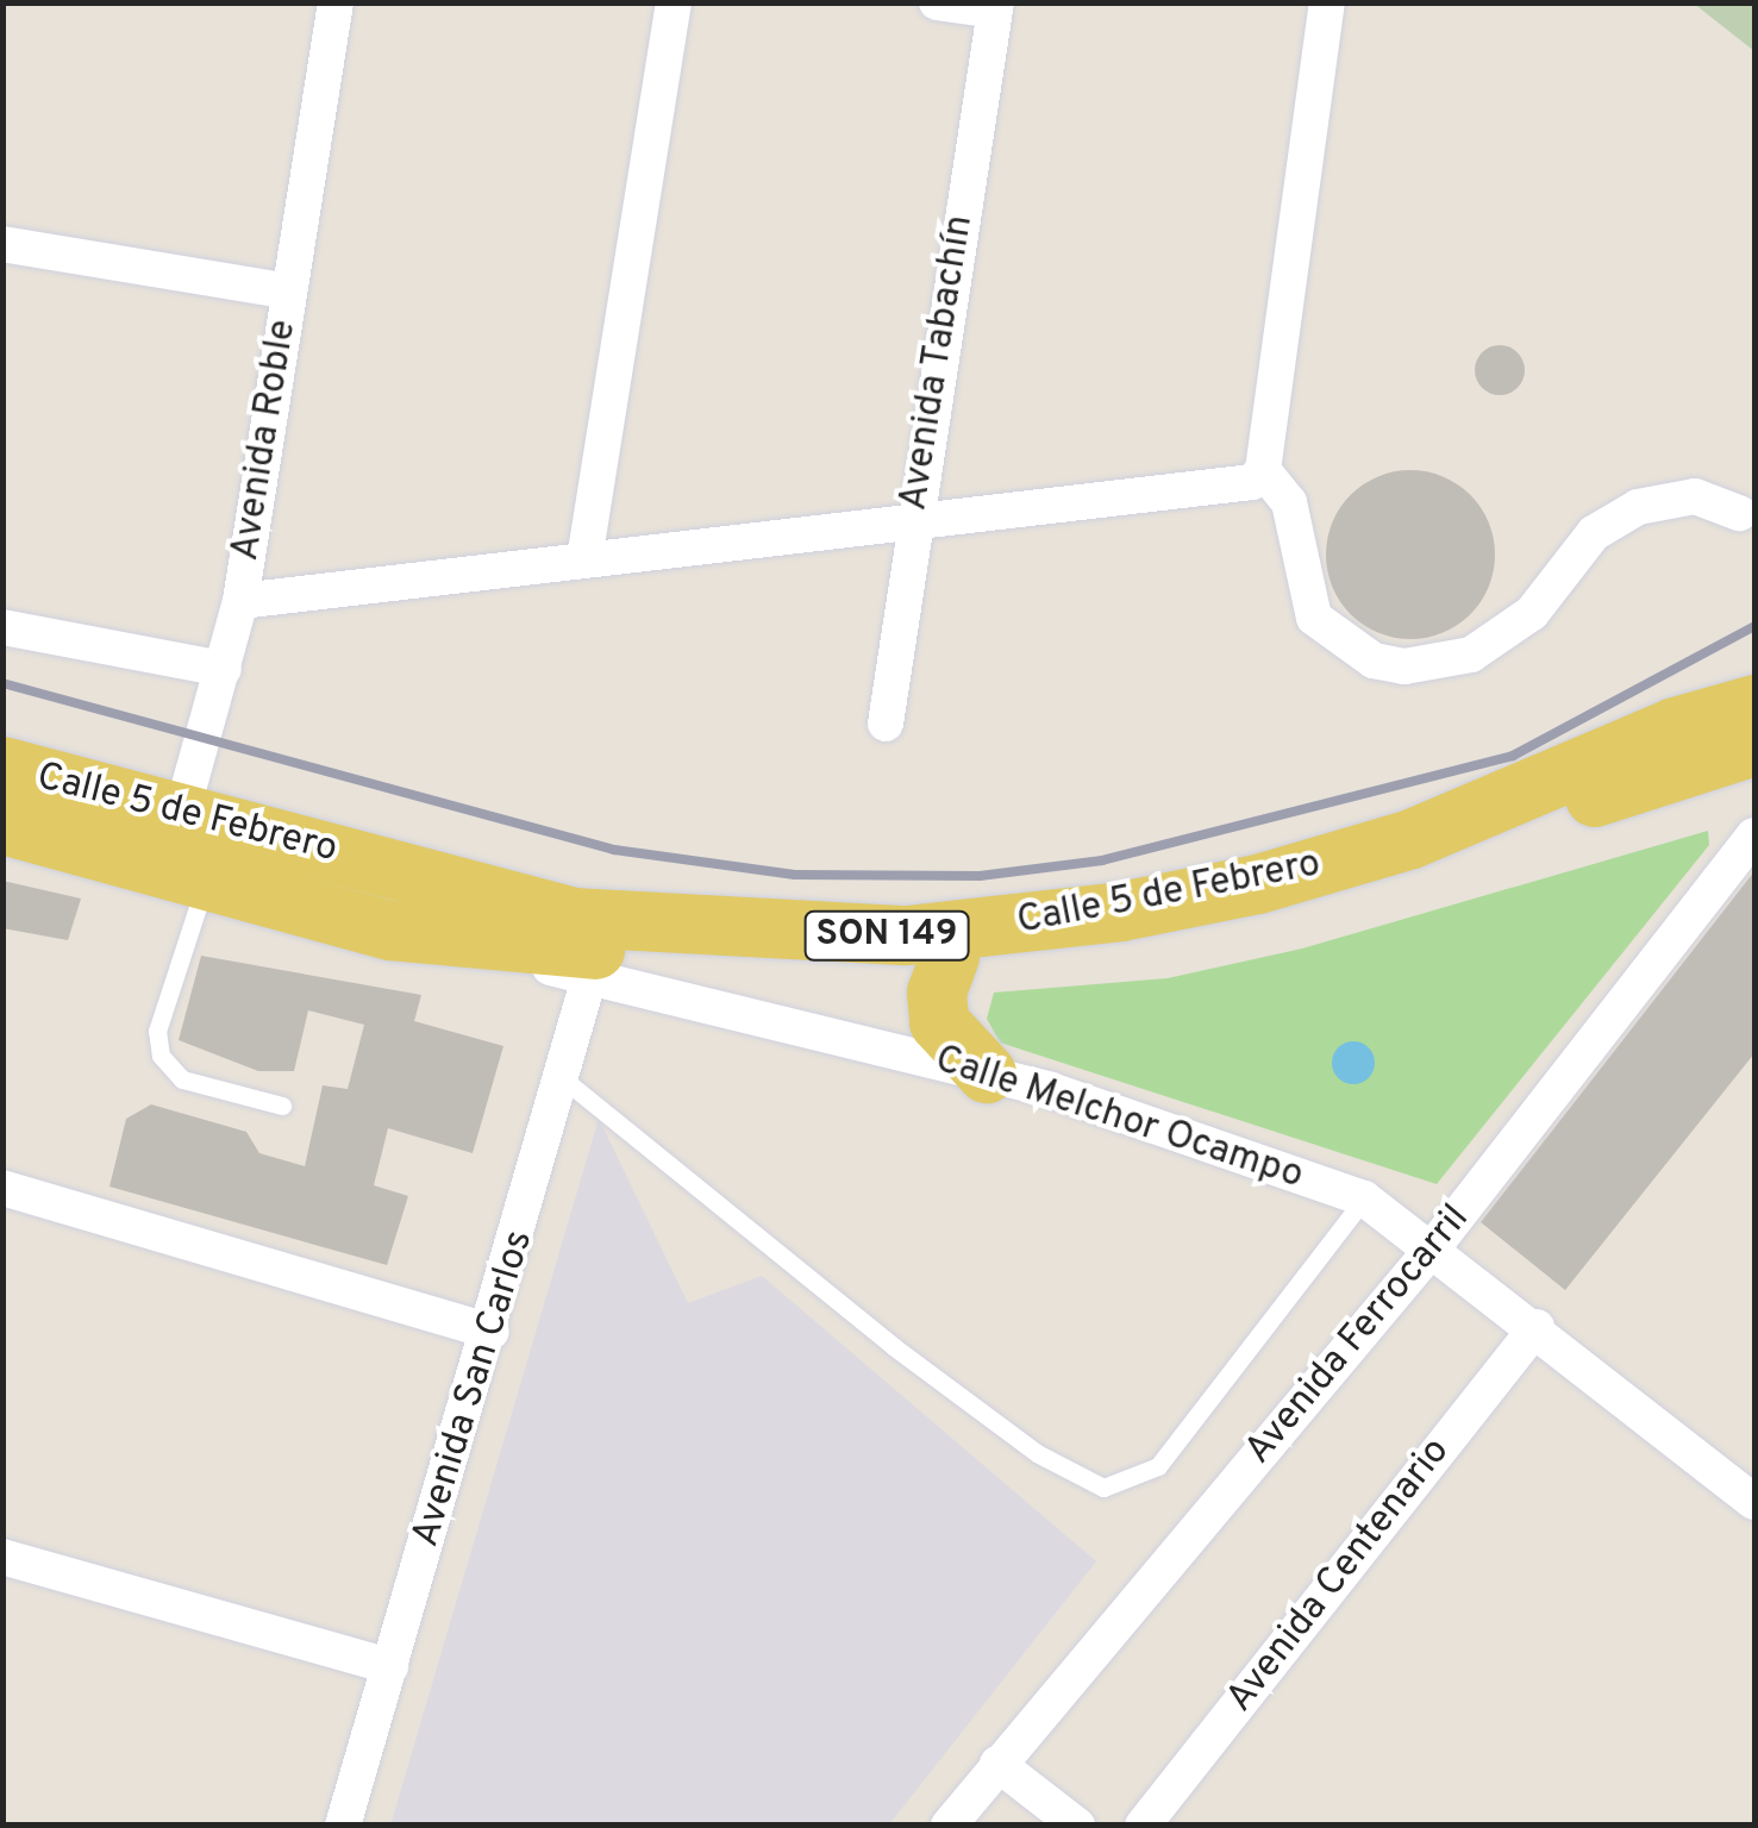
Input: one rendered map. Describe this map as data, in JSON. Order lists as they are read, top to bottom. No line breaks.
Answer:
{"streets":{"main road":["Calle 5 de Febrero","SON 149"],"street":["Avenida Tabachín","Avenida Roble","Calle Melchor Ocampo","Avenida Ferrocarril","Avenida San Carlos","Avenida Centenario"]},"crossings":[["Avenida Roble","Calle 5 de Febrero"],["Calle 5 de Febrero","Calle Melchor Ocampo"],["Calle 5 de Febrero","Avenida San Carlos"],["Calle Melchor Ocampo","Avenida Ferrocarril"],["Calle Melchor Ocampo","Avenida San Carlos"],["Calle Melchor Ocampo","Avenida Centenario"]]}
